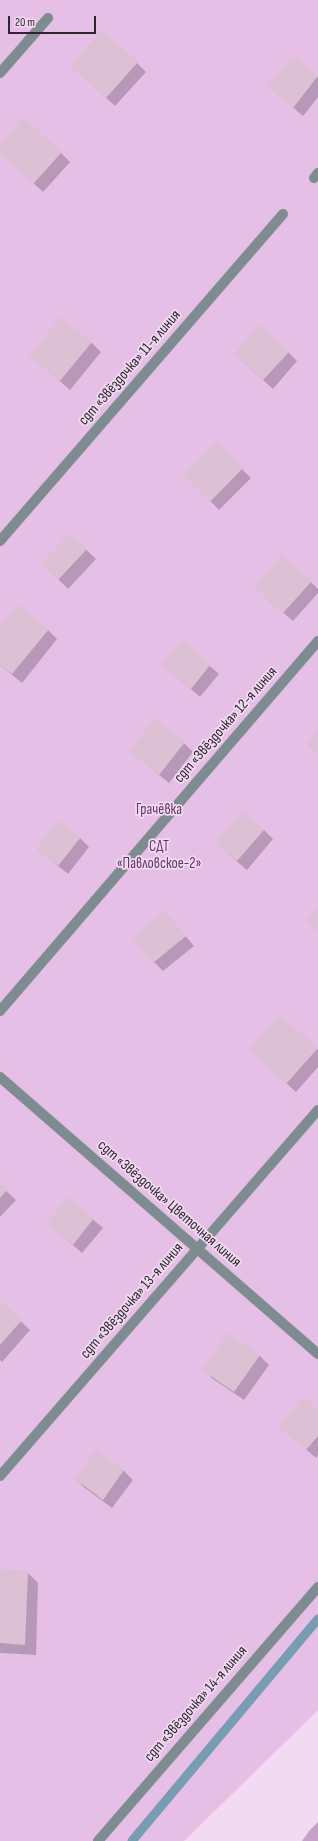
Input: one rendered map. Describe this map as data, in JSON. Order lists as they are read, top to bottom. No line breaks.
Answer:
{"streets":{"street":["сдт «Звёздочка» 11-я линия","сдт «Звёздочка» 12-я линия","сдт «Звёздочка» Цветочная линия","сдт «Звёздочка» 13-я линия","сдт «Звёздочка» 14-я линия"]},"crossings":[["сдт «Звёздочка» Цветочная линия","сдт «Звёздочка» 13-я линия"]],"parks":["Грачёвка","СДТ «Павловское-2»"],"scale_bar":"20 m"}
